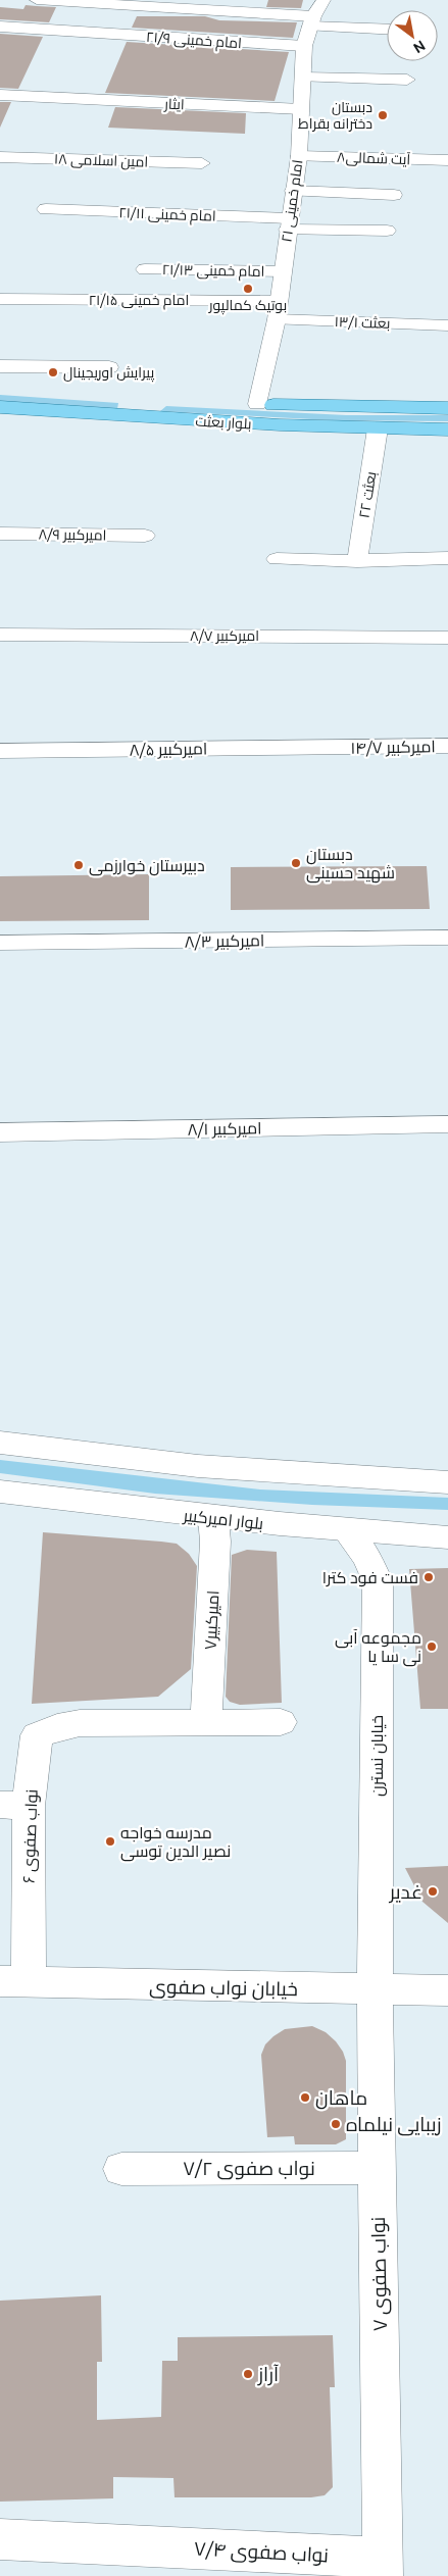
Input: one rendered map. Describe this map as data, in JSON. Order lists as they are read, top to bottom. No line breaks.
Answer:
{"streets":{"main road":["بلوار بعثت"],"street":["امام خمینی ۲۱/۹","ایثار","آیت شمالی۸","امین اسلامی ۱۸","امام خمینی ۲۱","امام خمینی ۲۱/۱۱","امام خمینی ۲۱/۱۳","امام خمینی ۲۱/۱۵","بعثت ۱۳/۱","بعثت ۲۲","امیرکبیر ۸/۹","امیرکبیر ۸/۷","امیرکبیر ۱۴/۷","امیرکبیر ۸/۵","امیرکبیر ۸/۳","امیرکبیر ۸/۱","بلوار امیرکبیر","امیرکبیر۷","خیابان نسترن","نواب صفوی ۶","خیابان نواب صفوی","نواب صفوی ۷/۲","نواب صفوی ۷","نواب صفوی ۷/۴"]},"crossings":[["امام خمینی ۲۱/۹","امام خمینی ۲۱"],["ایثار","امام خمینی ۲۱"],["آیت شمالی۸","امام خمینی ۲۱"],["امام خمینی ۲۱","امام خمینی ۲۱/۱۱"],["امام خمینی ۲۱","امام خمینی ۲۱/۱۳"],["امام خمینی ۲۱","امام خمینی ۲۱/۱۵"],["امام خمینی ۲۱","بعثت ۱۳/۱"],["امام خمینی ۲۱","بلوار بعثت"],["امام خمینی ۲۱/۱۵","بعثت ۱۳/۱"],["بلوار بعثت","بعثت ۲۲"],["امیرکبیر ۱۴/۷","امیرکبیر ۸/۵"],["بلوار امیرکبیر","امیرکبیر۷"],["بلوار امیرکبیر","خیابان نسترن"],["امیرکبیر۷","نواب صفوی ۶"],["خیابان نسترن","خیابان نواب صفوی"],["خیابان نسترن","نواب صفوی ۷"],["نواب صفوی ۶","خیابان نواب صفوی"],["خیابان نواب صفوی","نواب صفوی ۷"],["نواب صفوی ۷/۲","نواب صفوی ۷"],["نواب صفوی ۷","نواب صفوی ۷/۴"]],"places":["دبستان دخترانه بقراط","بوتیک کمالپور","پیرایش اوریجینال","دبستان شهید حسینی","دبیرستان خوارزمی","فست فود کترا","مجموعه آبی نی سا یا","مدرسه خواجه نصیر الدین توسی","غدیر","ماهان","زیبایی نیلماه","آراز"],"north":"bottom right"}
